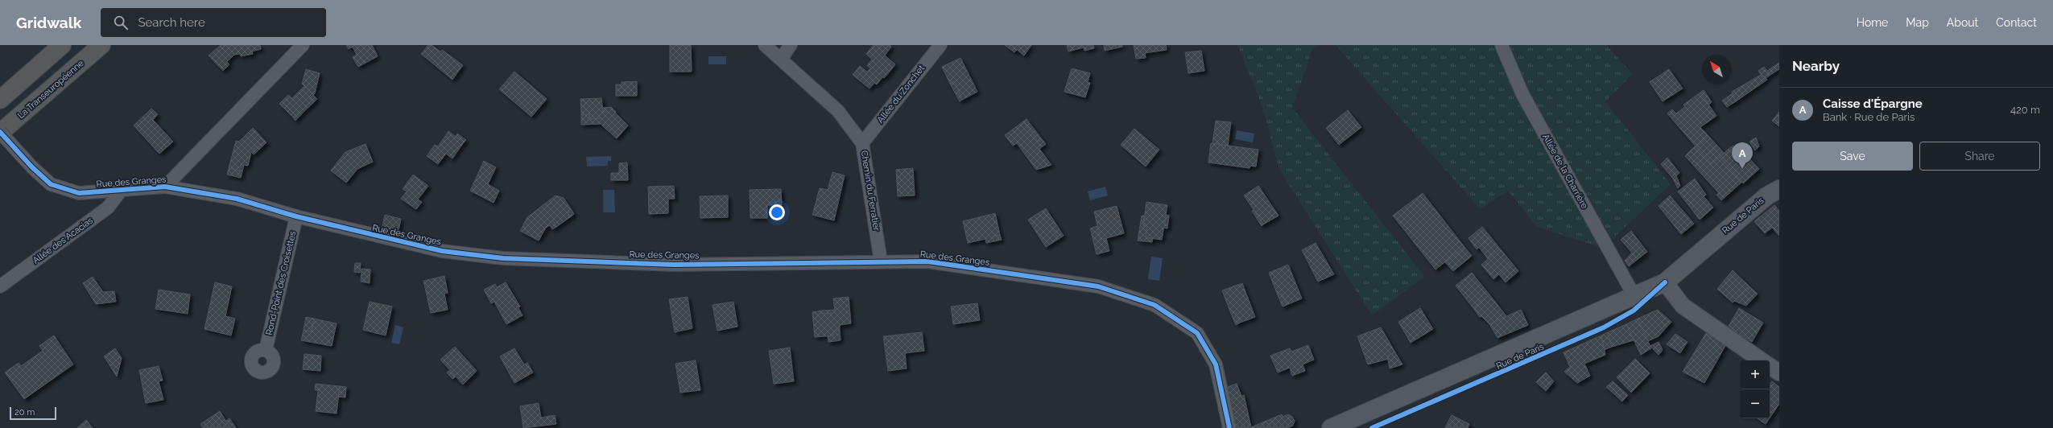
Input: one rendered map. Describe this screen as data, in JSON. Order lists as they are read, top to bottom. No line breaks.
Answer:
{"streets":{"highway":["La Transeuropéenne"],"main road":["Rue de Paris"],"street":["Allée du Zonchet","Allée de la Charrière","Rue des Granges","Chemin du Ferratier","Allée des Acacias","Rond-Point des Croisettes"]},"crossings":[["La Transeuropéenne","Rue des Granges"],["Allée du Zonchet","Chemin du Ferratier"],["Allée de la Charrière","Rue de Paris"],["Rue des Granges","Chemin du Ferratier"],["Rue des Granges","Allée des Acacias"],["Rue des Granges","Rond-Point des Croisettes"]],"scale_bar":"20 m","north":"top left","page":{"header":"Gridwalk","search":"Search here","nav":["Home","Map","About","Contact"],"heading":"Nearby","list":[{"mark":"A","name":"Caisse d'Épargne","note":"Bank · Rue de Paris","value":"420 m"}],"buttons":["Save","Share"],"pins":"A","map_buttons":["+","−"],"scale":"20 m"}}
